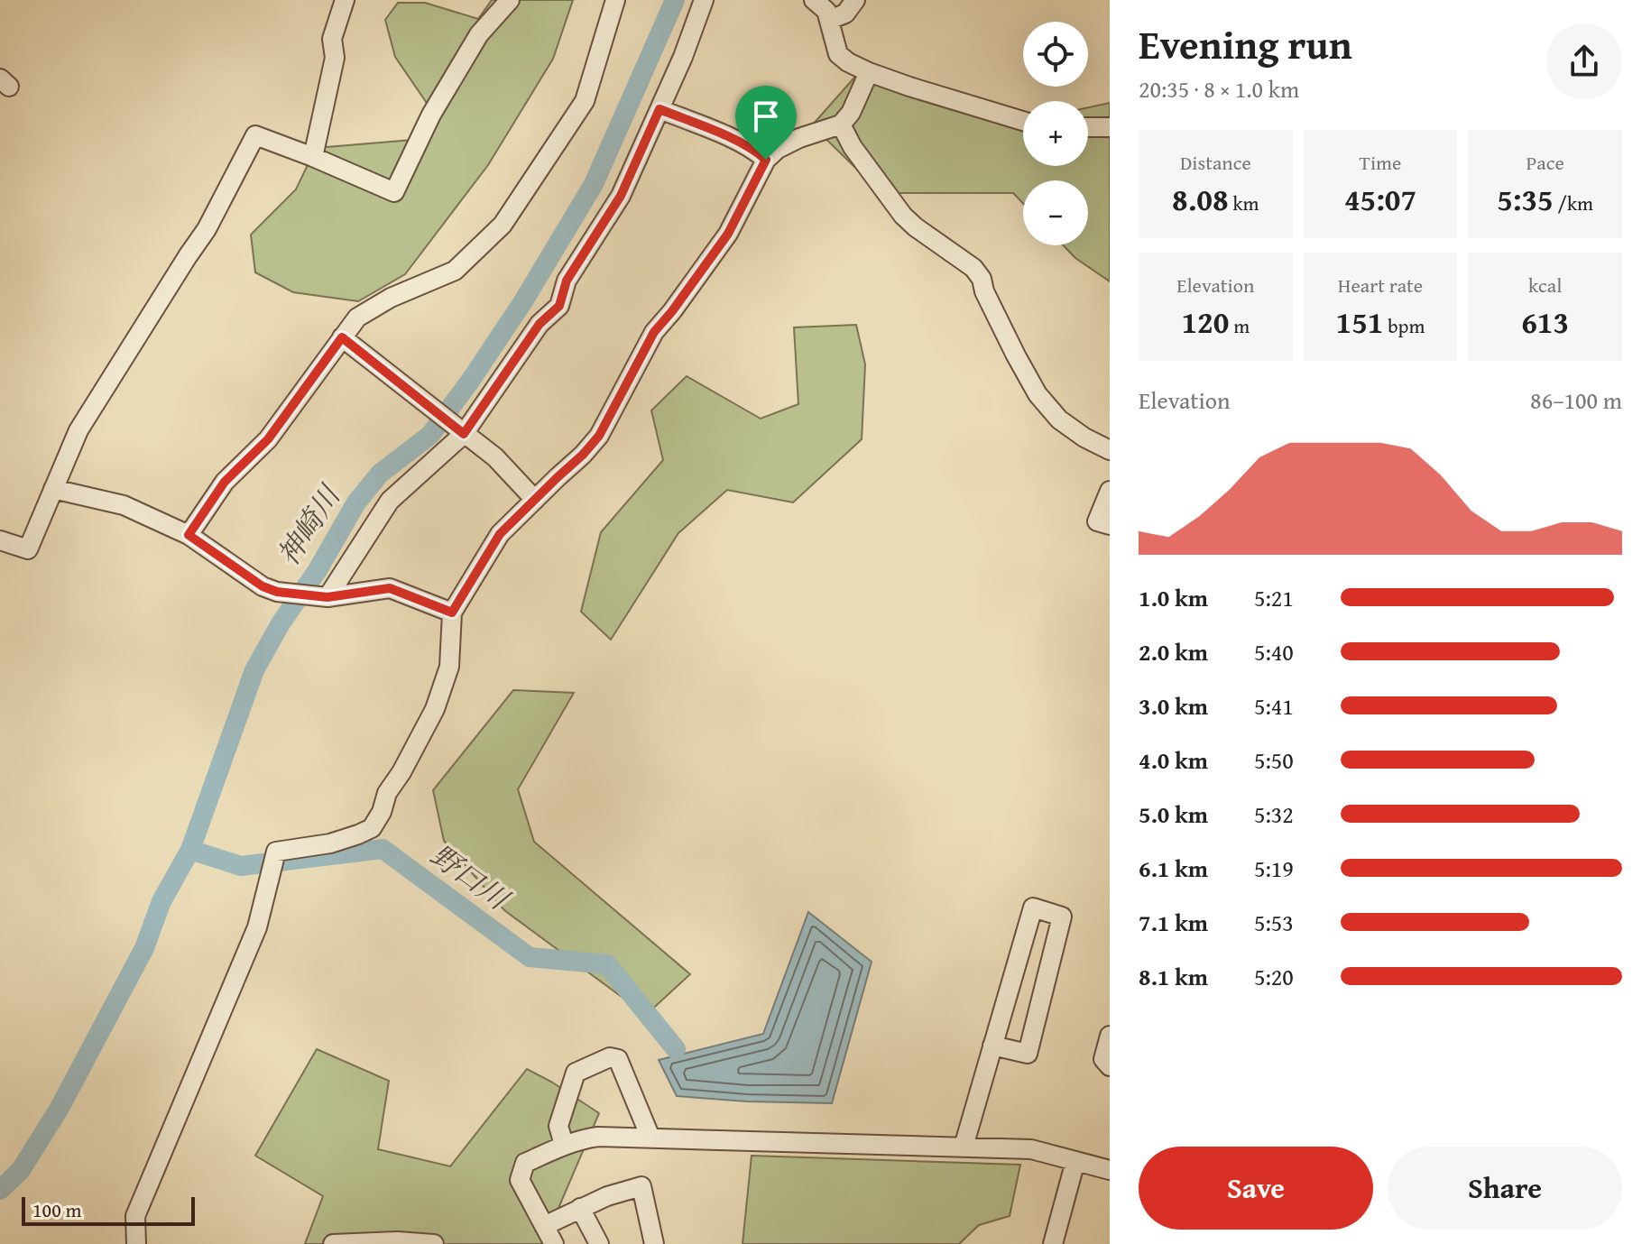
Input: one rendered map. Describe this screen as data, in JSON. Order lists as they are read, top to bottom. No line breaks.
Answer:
{"water":["神崎川","野口川"],"scale_bar":"100 m","page":{"heading":["Evening run","20:35 · 8 × 1.0 km"],"map_buttons":["+","−"],"stats":[["Distance","8.08 km"],["Time","45:07"],["Pace","5:35 /km"],["Elevation","120 m"],["Heart rate","151 bpm"],["kcal","613"]],"chart":["Elevation","86–100 m"],"list":[{"name":"1.0 km","note":"5:21"},{"name":"2.0 km","note":"5:40"},{"name":"3.0 km","note":"5:41"},{"name":"4.0 km","note":"5:50"},{"name":"5.0 km","note":"5:32"},{"name":"6.1 km","note":"5:19"},{"name":"7.1 km","note":"5:53"},{"name":"8.1 km","note":"5:20"}],"buttons":["Save","Share"],"scale":"100 m"}}
